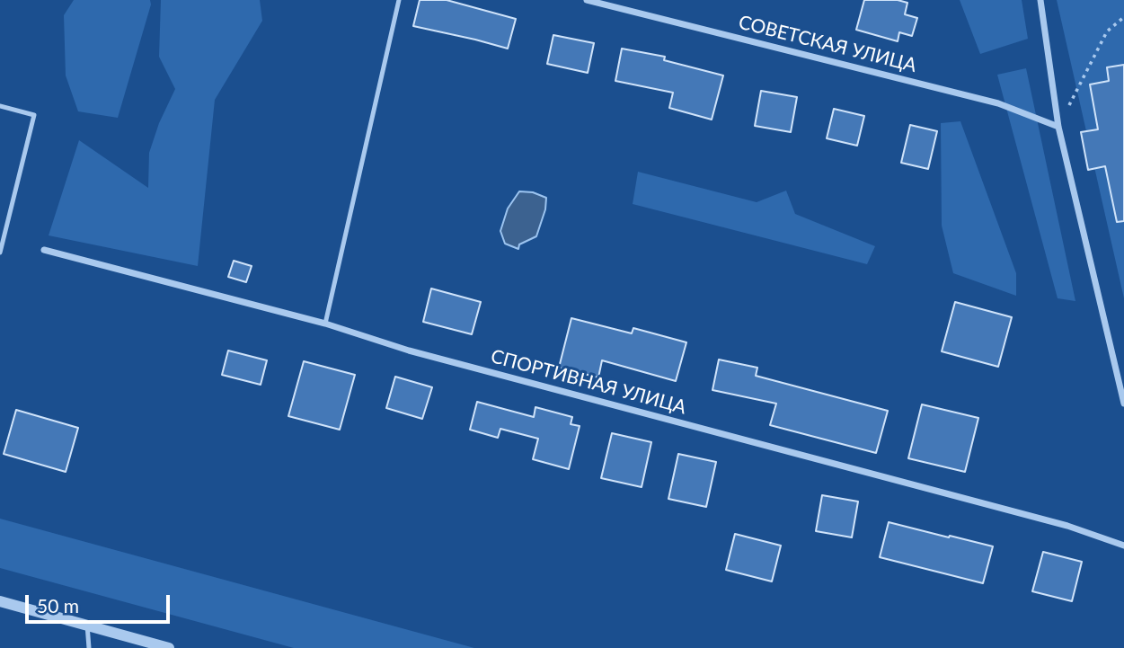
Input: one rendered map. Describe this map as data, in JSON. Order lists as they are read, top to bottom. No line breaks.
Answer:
{"streets":{"street":["СОВЕТСКАЯ УЛИЦА","СПОРТИВНАЯ УЛИЦА"]},"scale_bar":"50 m"}
